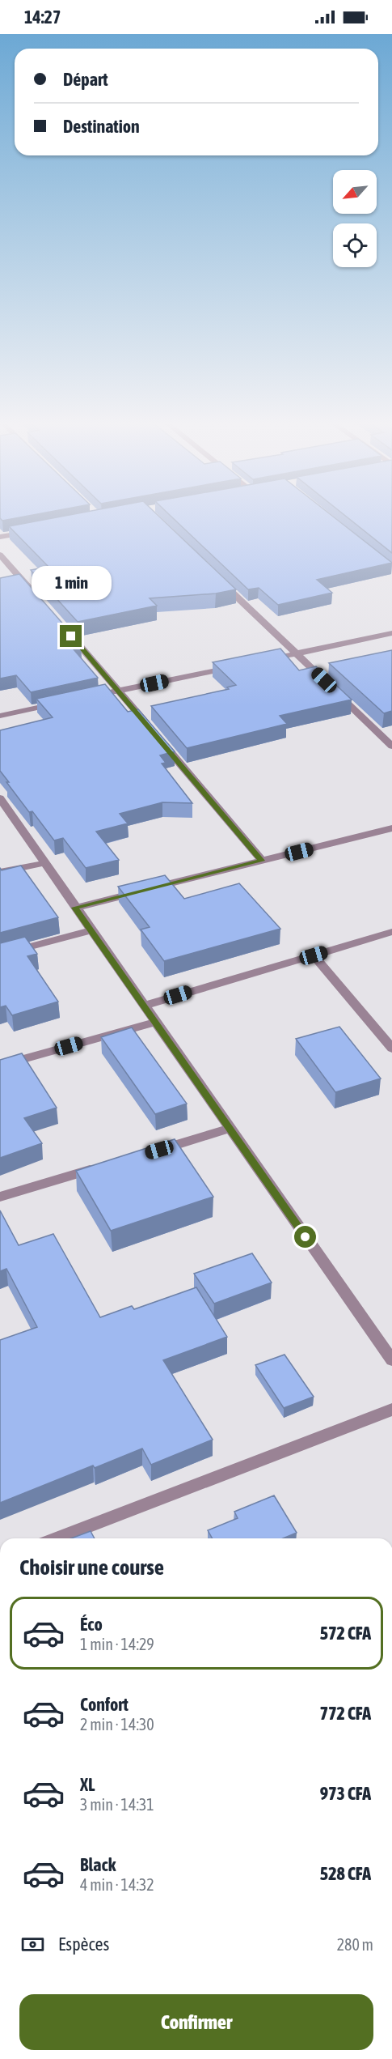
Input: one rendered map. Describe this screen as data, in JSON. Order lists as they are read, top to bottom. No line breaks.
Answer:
{"north":"bottom left","page":{"status":"14:27","banner":["Départ","Destination"],"bubble":"1 min","heading":"Choisir une course","list":[{"name":"Éco","note":"1 min · 14:29","value":"572 CFA"},{"name":"Confort","note":"2 min · 14:30","value":"772 CFA"},{"name":"XL","note":"3 min · 14:31","value":"973 CFA"},{"name":"Black","note":"4 min · 14:32","value":"528 CFA"}],"pay":["Espèces","280 m"],"buttons":"Confirmer"}}
